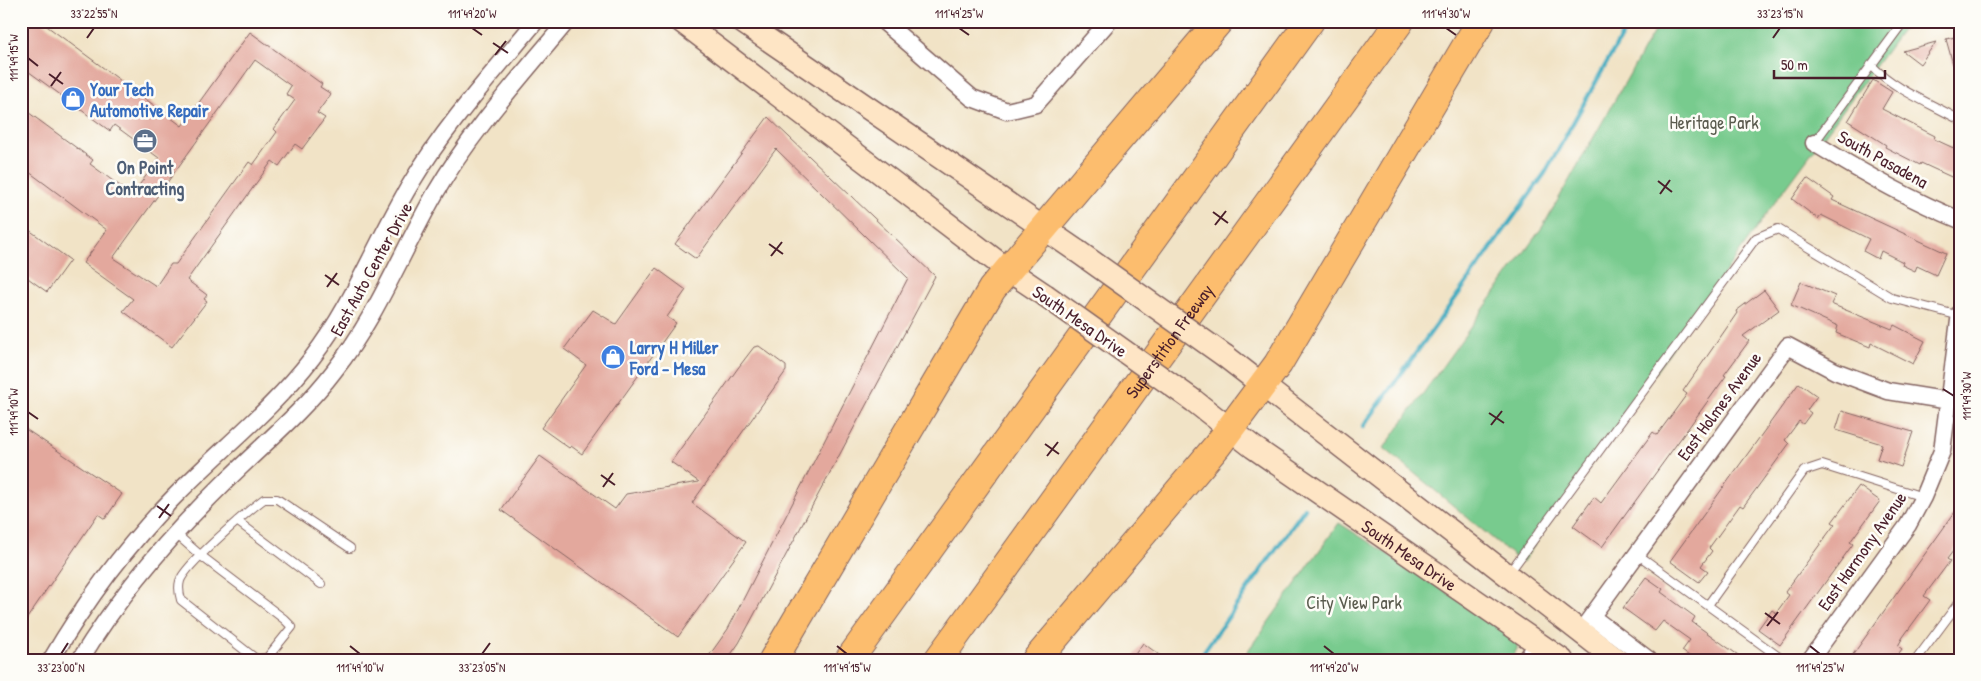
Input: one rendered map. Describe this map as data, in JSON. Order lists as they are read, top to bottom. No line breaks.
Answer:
{"streets":{"highway":["Superstition Freeway"],"main road":["South Mesa Drive"],"street":["South Pasadena","East Auto Center Drive","East Holmes Avenue","East Harmony Avenue"]},"crossings":[["East Holmes Avenue","East Harmony Avenue"]],"parks":["Heritage Park","City View Park"],"places":{"shop":["Your Tech Automotive Repair","Larry H Miller Ford - Mesa"],"office":["On Point Contracting"]},"scale_bar":"50 m","coordinates":["33°22'55\"N","111°49'20\"W","111°49'25\"W","111°49'30\"W","33°23'15\"N","111°49'15\"W","111°49'10\"W","33°23'00\"N","33°23'05\"N"]}
